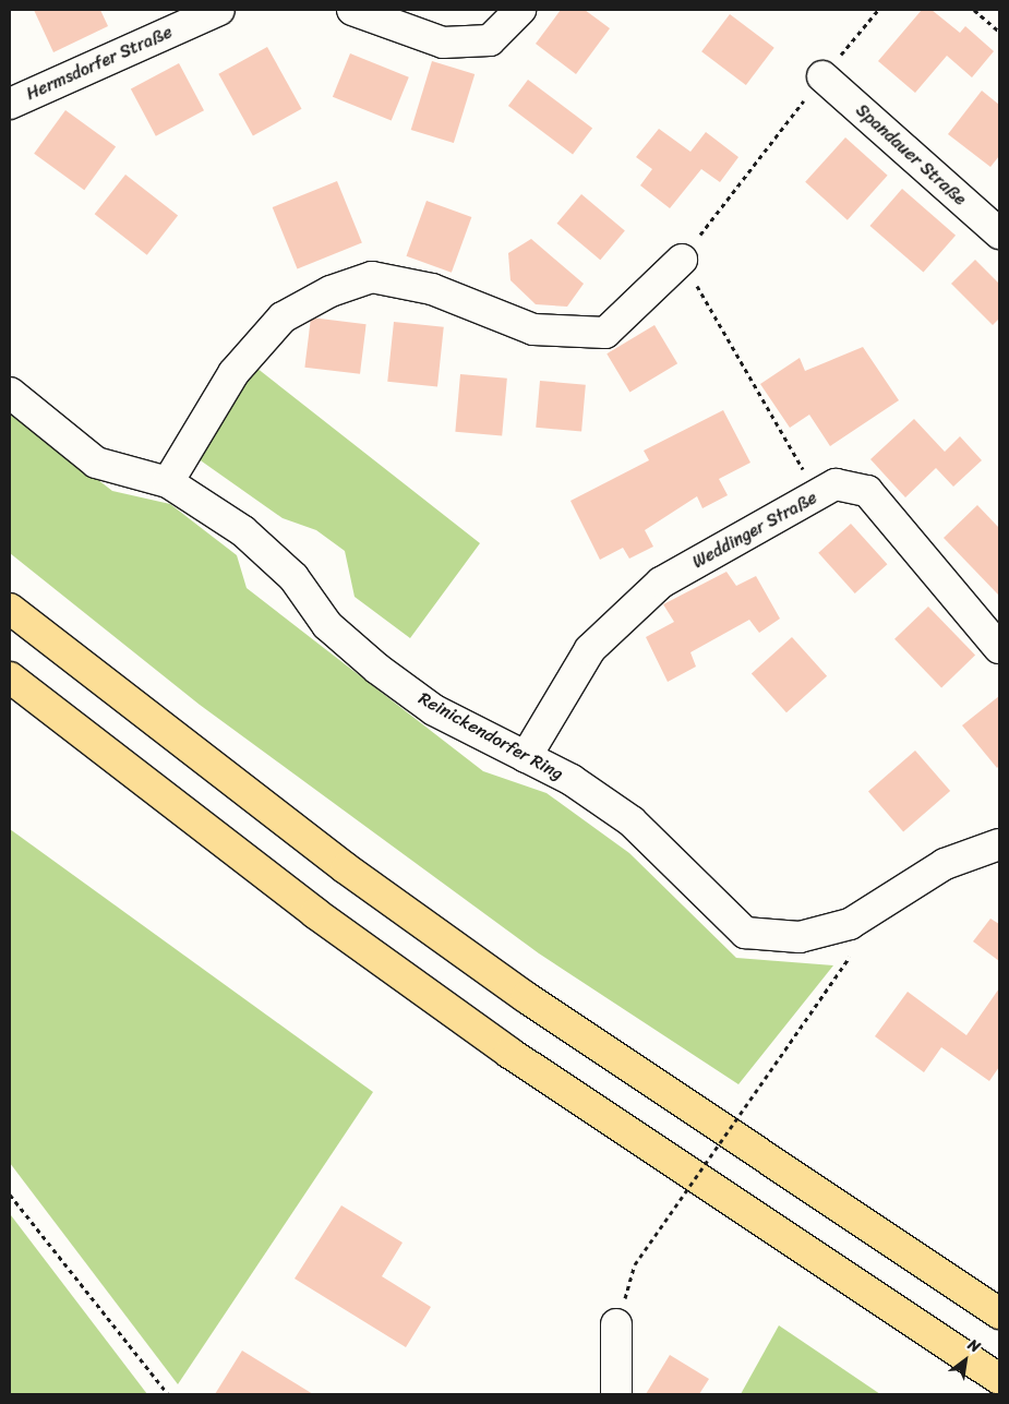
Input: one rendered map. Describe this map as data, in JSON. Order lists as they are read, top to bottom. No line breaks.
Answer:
{"streets":{"street":["Hermsdorfer Straße","Spandauer Straße","Weddinger Straße","Reinickendorfer Ring"]},"crossings":[["Weddinger Straße","Reinickendorfer Ring"]],"north":"top right"}
